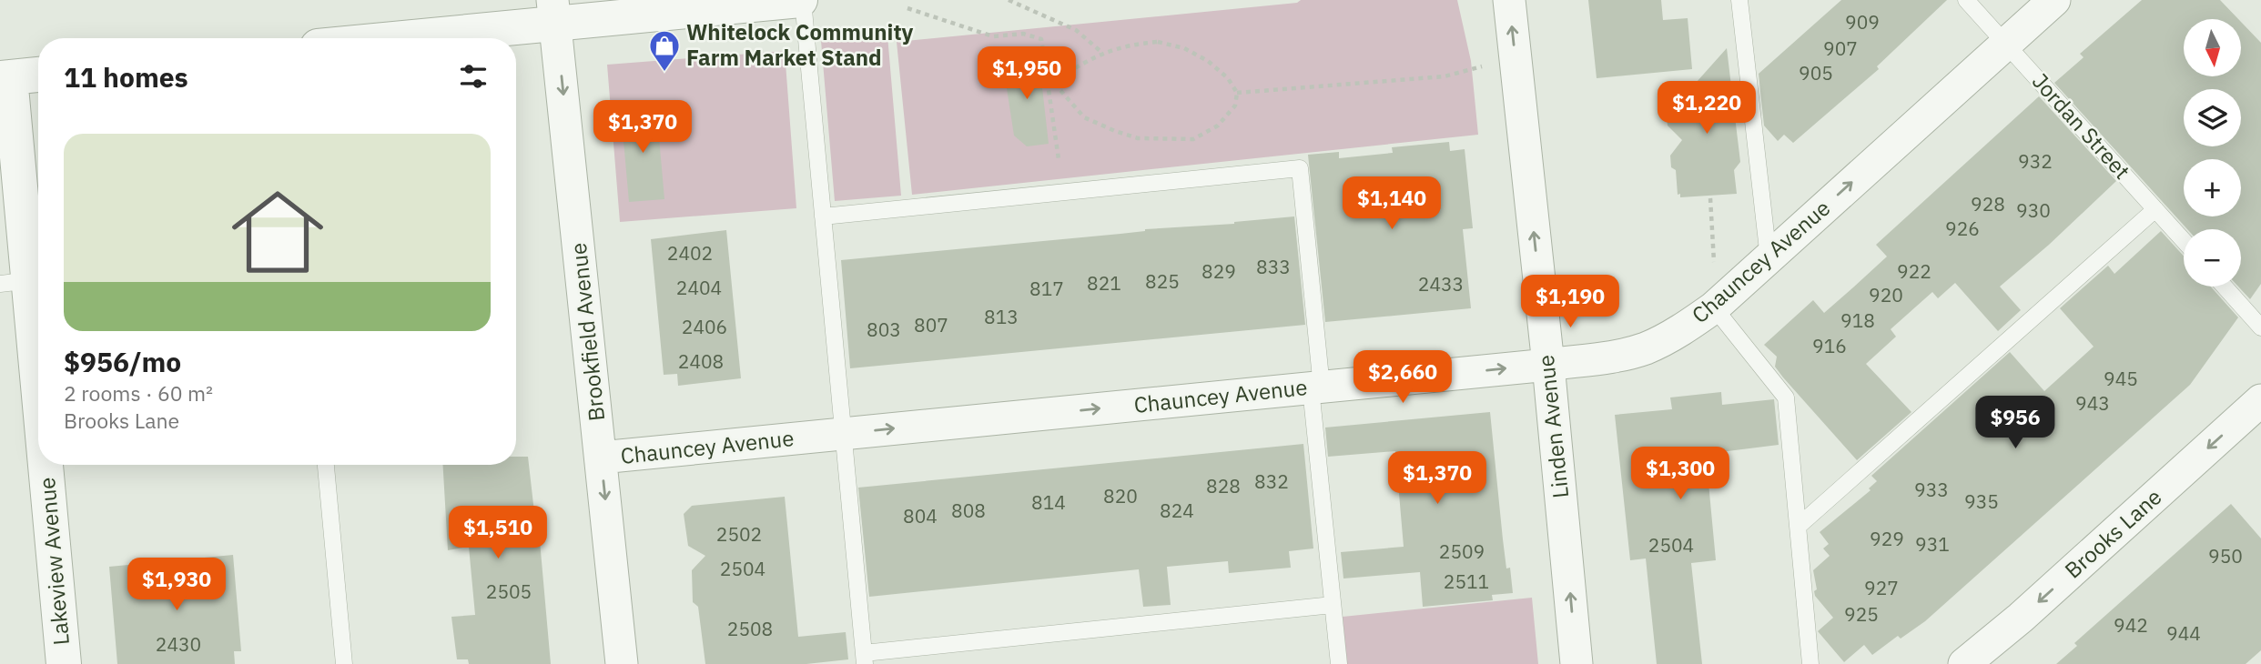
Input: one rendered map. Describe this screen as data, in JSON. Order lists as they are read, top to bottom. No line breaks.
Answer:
{"streets":{"street":["Chauncey Avenue","Brookfield Avenue","Linden Avenue","Brooks Lane","Lakeview Avenue"],"lane":["Jordan Street"]},"crossings":[["Jordan Street","Chauncey Avenue"],["Chauncey Avenue","Brookfield Avenue"],["Chauncey Avenue","Linden Avenue"]],"one_way":["Chauncey Avenue","Brookfield Avenue","Linden Avenue","Brooks Lane"],"places":{"shop":["Whitelock Community Farm Market Stand"]},"house_numbers":["909","907","905","932","928","930","926","2402","833","829","922","825","821","2433","2404","817","920","813","918","807","2406","803","916","2408","945","943","832","828","933","820","935","814","808","824","804","2502","929","931","2504","2509","950","2504","2511","927","2505","925","942","2508","944","2430"],"north":"bottom","page":{"map_buttons":["+","−"],"heading":"11 homes","price":["$1,950","$1,220","$1,370","$1,140","$1,190","$2,660","$956","$1,300","$1,370","$1,510","$1,930"],"list":[{"name":"$956/mo","note":"2 rooms · 60 m² · Brooks Lane"}]}}
